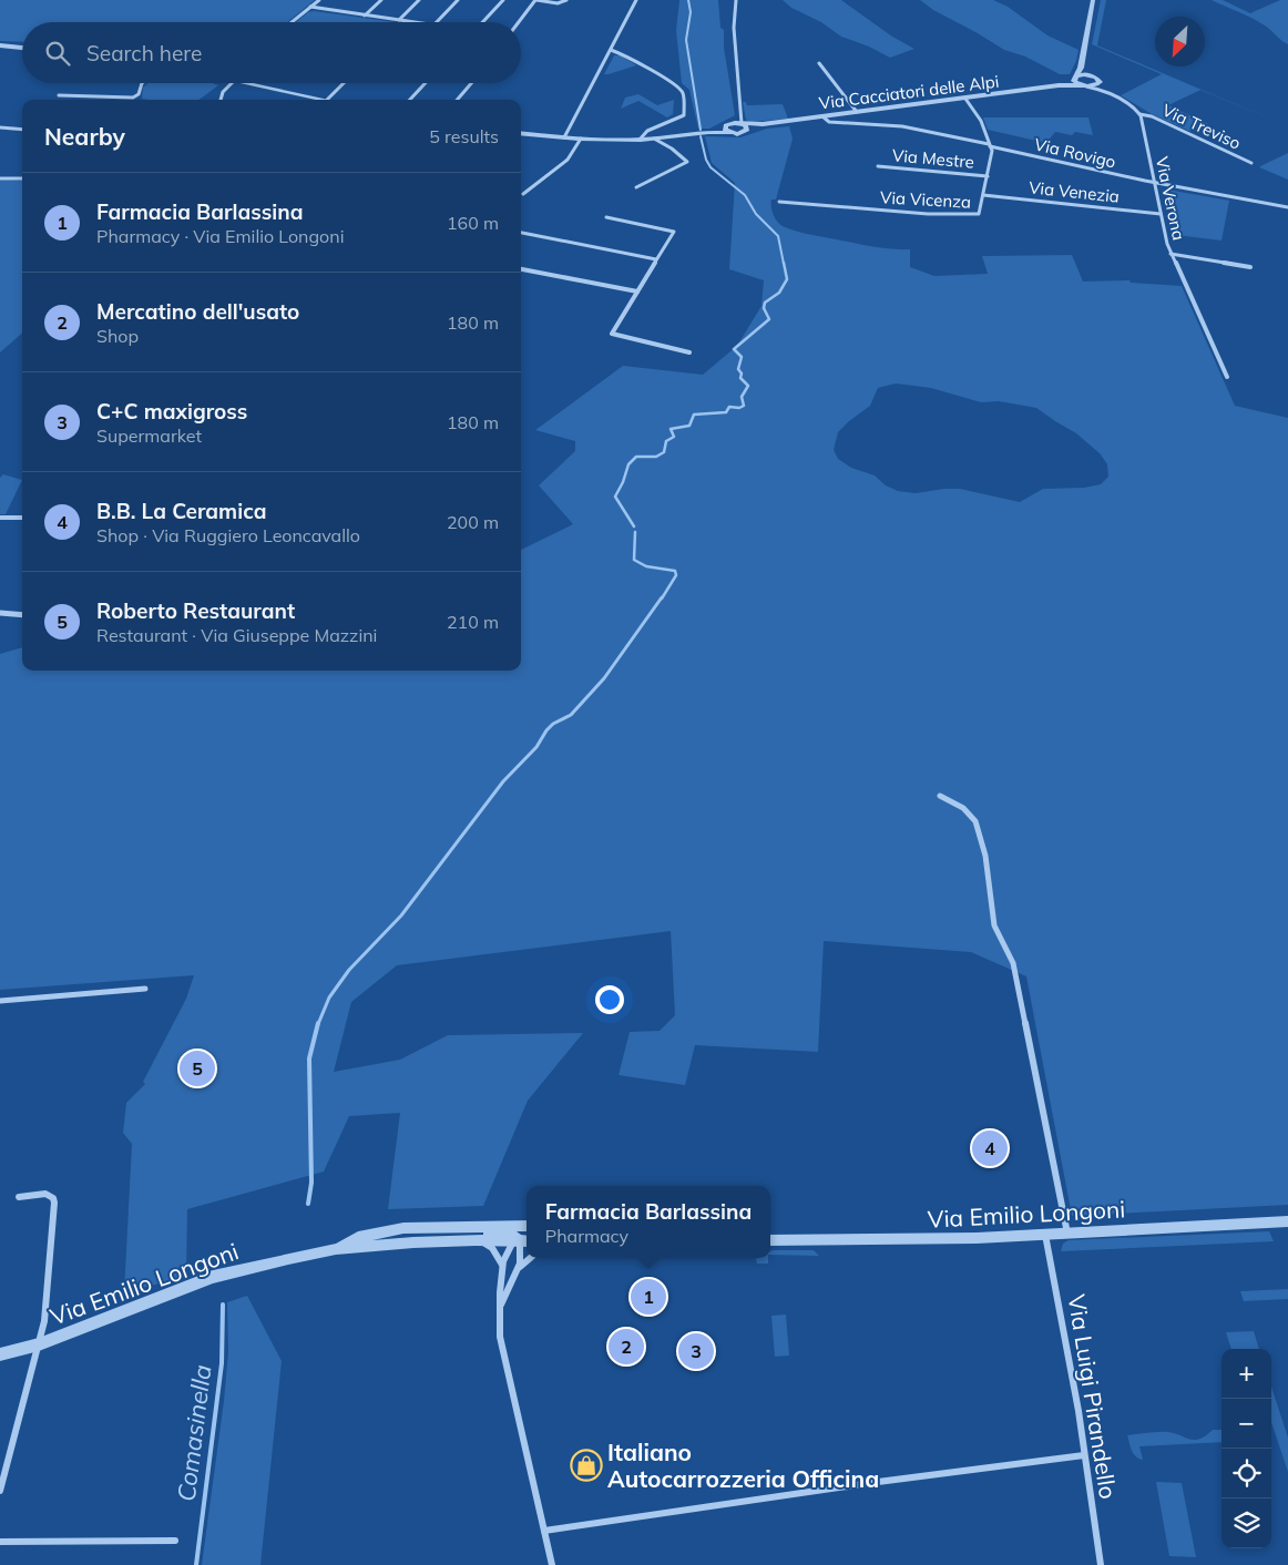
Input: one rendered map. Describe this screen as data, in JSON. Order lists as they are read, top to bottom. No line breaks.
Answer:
{"streets":{"street":["Via Cacciatori delle Alpi","Via Treviso","Via Rovigo","Via Mestre","Via Venezia","Via Verona","Via Vicenza","Via Emilio Longoni","Via Luigi Pirandello"]},"crossings":[["Via Cacciatori delle Alpi","Via Rovigo"],["Via Cacciatori delle Alpi","Via Vicenza"],["Via Treviso","Via Verona"],["Via Rovigo","Via Verona"],["Via Rovigo","Via Vicenza"],["Via Mestre","Via Vicenza"],["Via Venezia","Via Verona"],["Via Venezia","Via Vicenza"],["Via Emilio Longoni","Via Luigi Pirandello"]],"water":["Comasinella"],"places":{"shop":["Italiano Autocarrozzeria Officina"]},"north":"bottom left","page":{"search":"Search here","heading":["Nearby","5 results"],"list":[{"mark":"1","name":"Farmacia Barlassina","note":"Pharmacy · Via Emilio Longoni","value":"160 m"},{"mark":"2","name":"Mercatino dell'usato","note":"Shop","value":"180 m"},{"mark":"3","name":"C+C maxigross","note":"Supermarket","value":"180 m"},{"mark":"4","name":"B.B. La Ceramica","note":"Shop · Via Ruggiero Leoncavallo","value":"200 m"},{"mark":"5","name":"Roberto Restaurant","note":"Restaurant · Via Giuseppe Mazzini","value":"210 m"}],"pins":["5","4","1","2","3"],"popup":["Farmacia Barlassina","Pharmacy"],"map_buttons":["+","−"]}}
